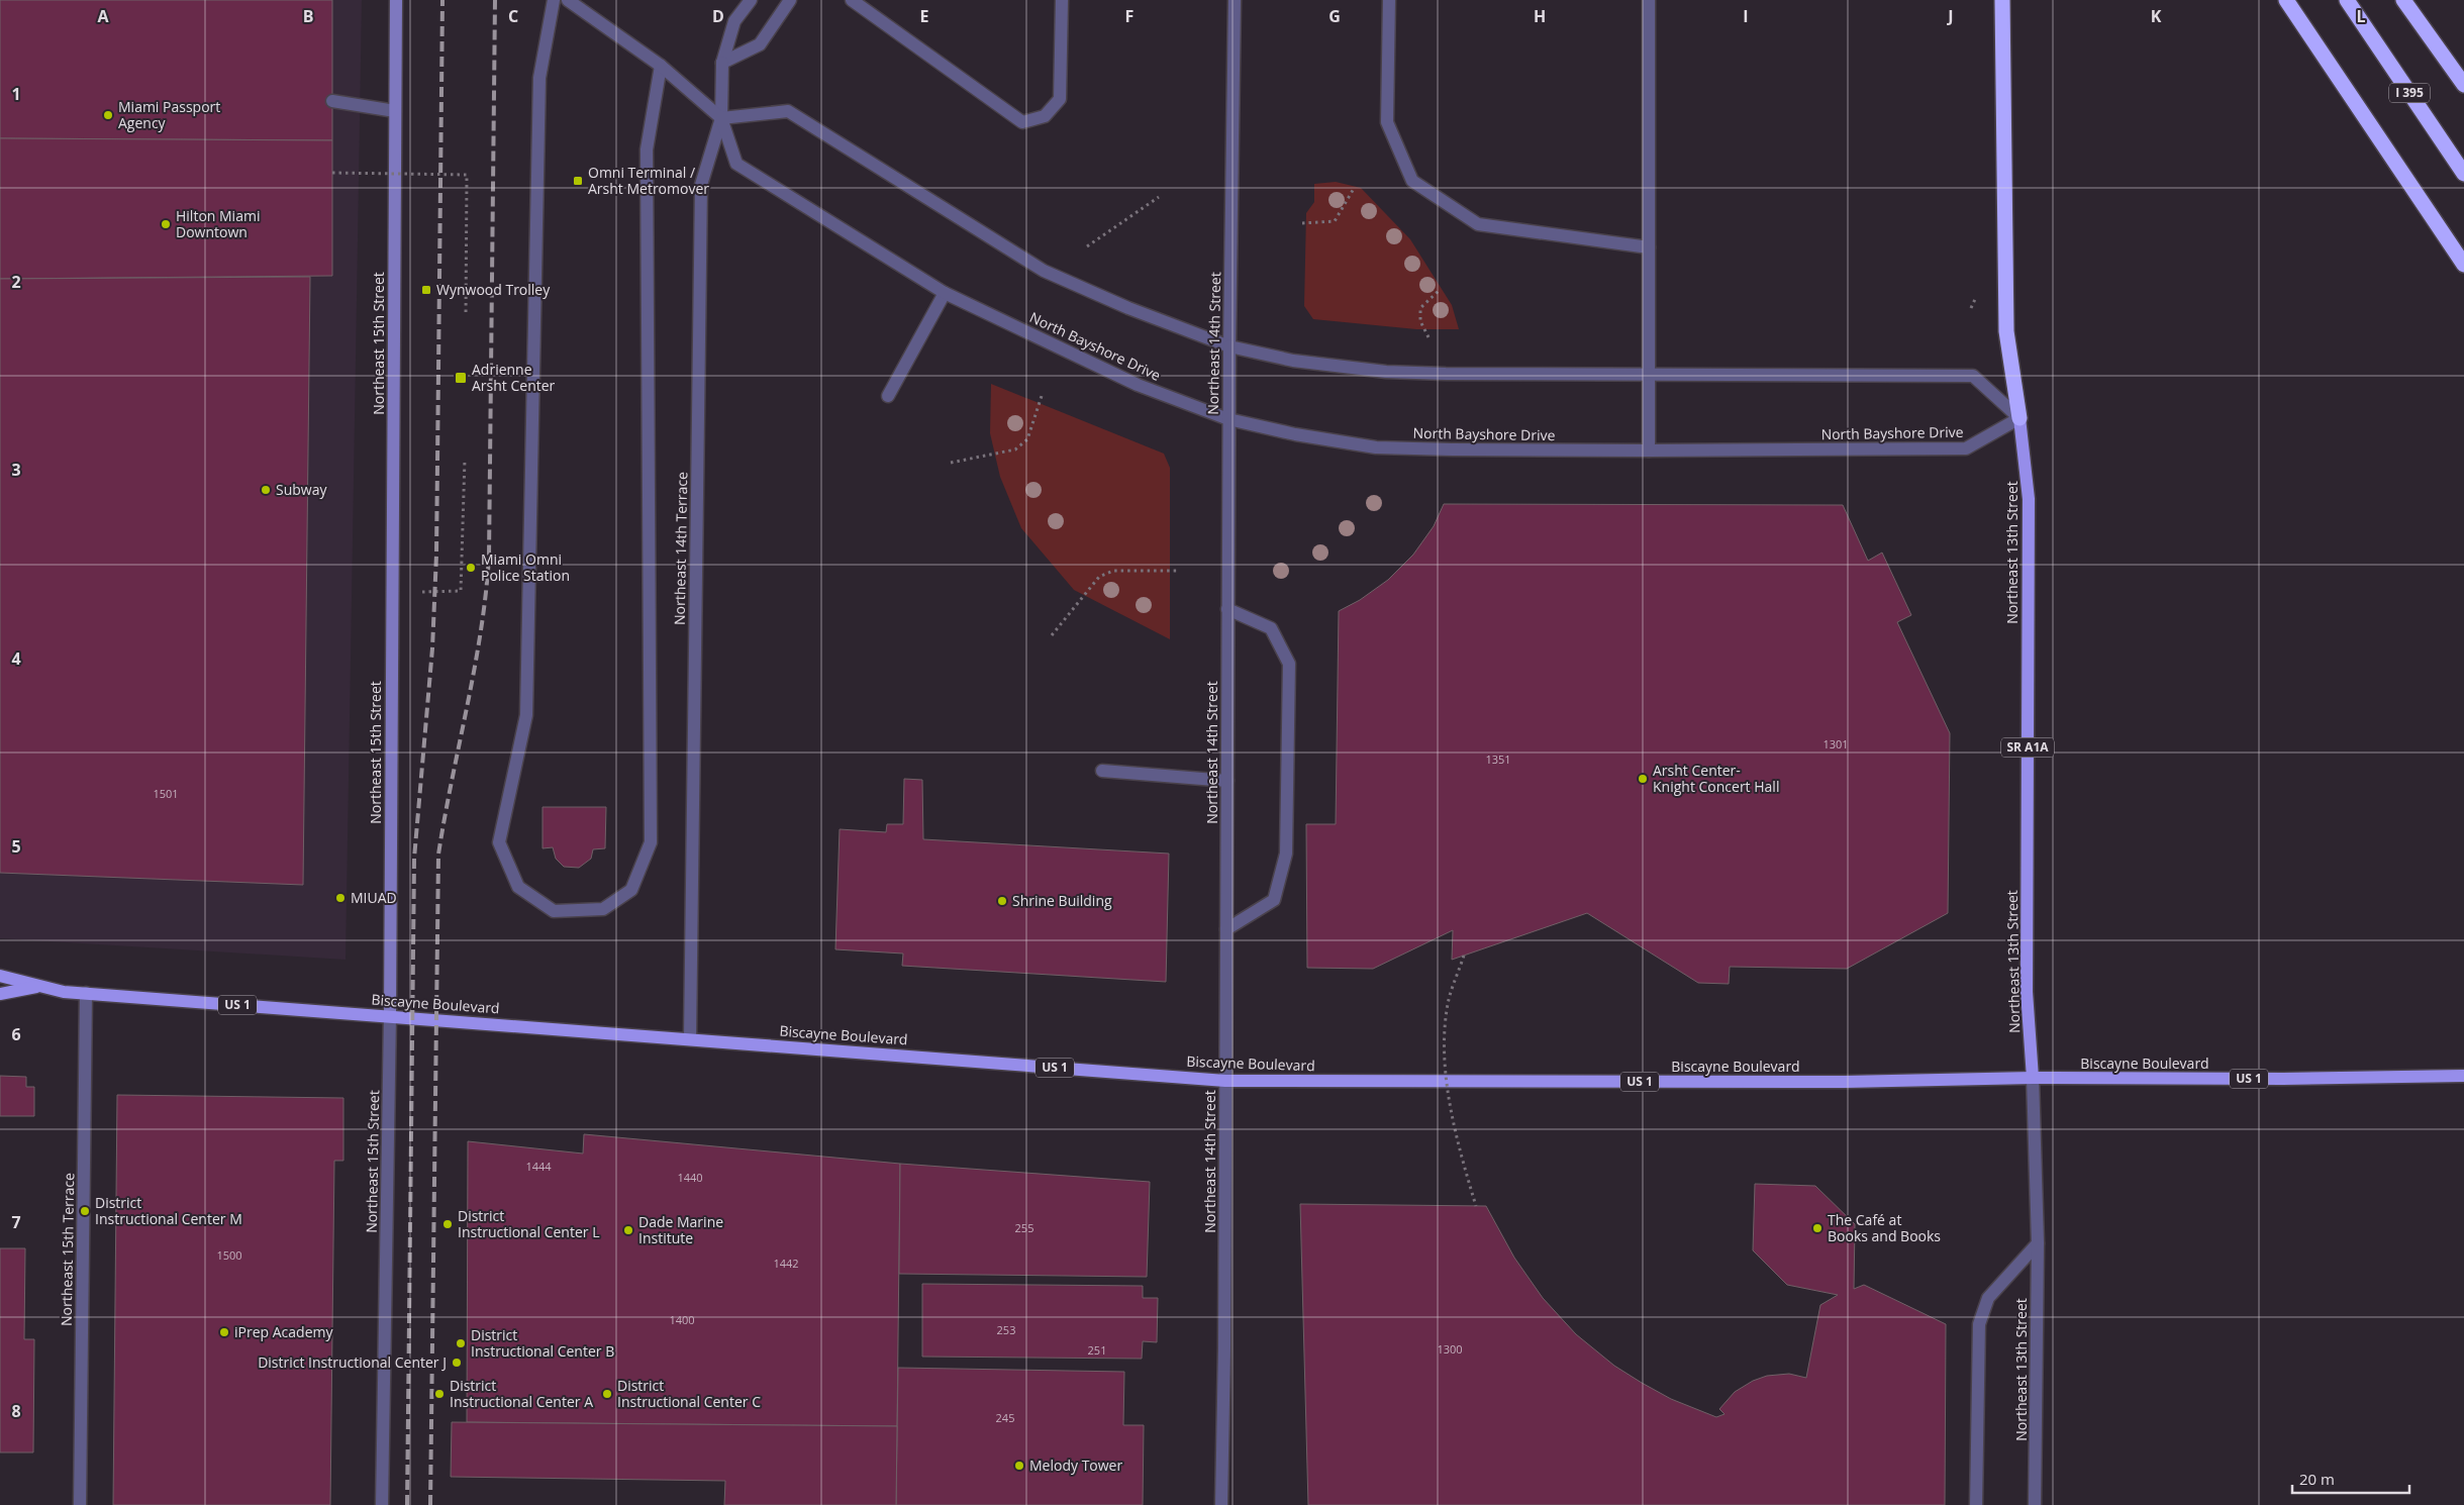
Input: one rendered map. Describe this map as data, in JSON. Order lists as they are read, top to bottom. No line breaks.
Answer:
{"streets":{"highway":["I 395"],"main road":["Northeast 15th Street","Northeast 13th Street","SR A1A","Biscayne Boulevard","US 1"],"street":["Northeast 14th Street","North Bayshore Drive","Northeast 14th Terrace","Northeast 15th Terrace"]},"crossings":[["Northeast 15th Street","Biscayne Boulevard"],["Northeast 14th Street","North Bayshore Drive"],["Northeast 14th Street","Biscayne Boulevard"],["North Bayshore Drive","Northeast 14th Terrace"],["North Bayshore Drive","Northeast 13th Street"],["Northeast 14th Terrace","Biscayne Boulevard"],["Northeast 13th Street","Biscayne Boulevard"],["Biscayne Boulevard","Northeast 15th Terrace"]],"places":{"other":["Miami Passport Agency","Hilton Miami Downtown","Subway","Miami Omni Police Station","Arsht Center- Knight Concert Hall","MIUAD","Shrine Building","District Instructional Center M","District Instructional Center L","The Café at Books and Books","Dade Marine Institute","iPrep Academy","District Instructional Center B","District Instructional Center J","District Instructional Center A","District Instructional Center C","Melody Tower"],"transit":["Omni Terminal / Arsht Metromover","Wynwood Trolley","Adrienne Arsht Center"]},"house_numbers":["1301","1351","1501","1444","1440","255","1500","1442","1400","253","1300","251","245"],"scale_bar":"20 m","grid":{"columns":["A","B","C","D","E","F","G","H","I","J","K","L"],"rows":["1","2","3","4","5","6","7","8"]}}
